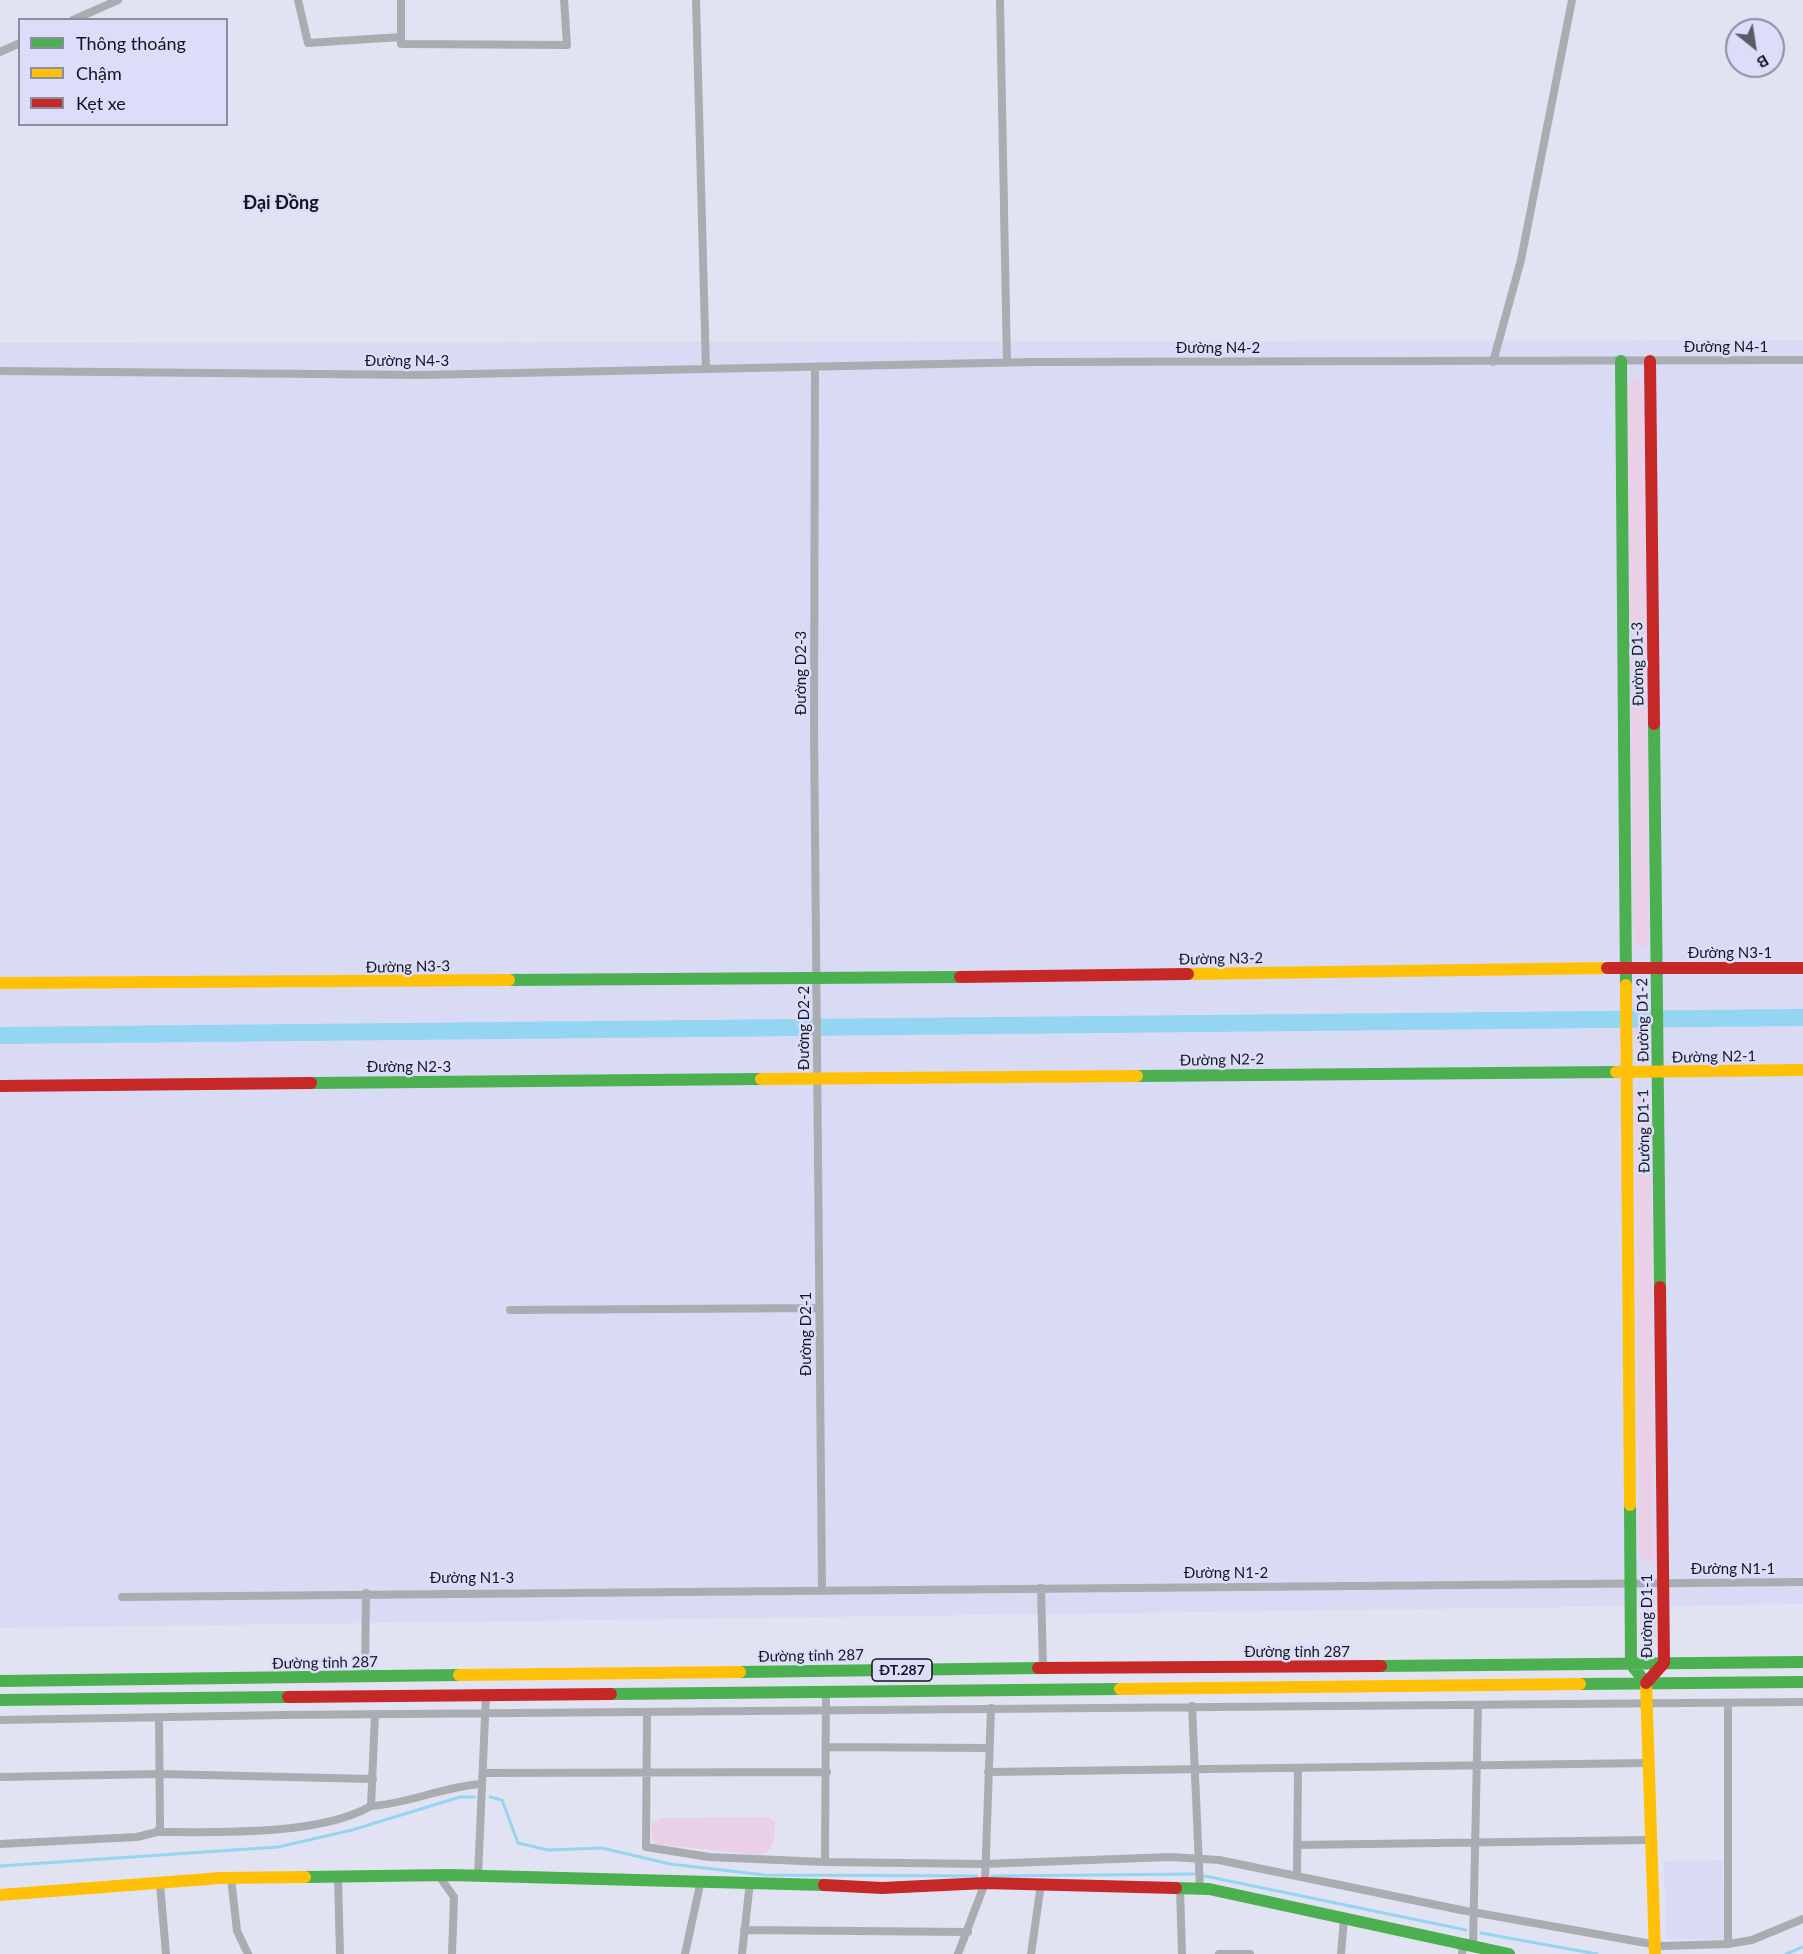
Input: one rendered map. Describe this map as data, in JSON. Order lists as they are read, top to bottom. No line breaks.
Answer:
{"streets":{"street":["Đường N4-1","Đường N4-2","Đường N4-3","Đường D1-3","Đường D2-3","Đường N3-1","Đường N3-2","Đường N3-3","Đường D1-2","Đường D2-2","Đường N2-1","Đường N2-2","Đường N2-3","Đường D1-1","Đường D2-1","Đường N1-1","Đường N1-2","Đường N1-3","Đường tỉnh 287","ĐT.287"]},"crossings":[["Đường N4-1","Đường N4-2"],["Đường N4-1","Đường D1-3"],["Đường N4-2","Đường N4-3"],["Đường N4-2","Đường D1-3"],["Đường N4-2","Đường D2-3"],["Đường N4-3","Đường D2-3"],["Đường D1-3","Đường N3-1"],["Đường D1-3","Đường N3-2"],["Đường D1-3","Đường D1-2"],["Đường D2-3","Đường N3-2"],["Đường D2-3","Đường N3-3"],["Đường D2-3","Đường D2-2"],["Đường N3-1","Đường N3-2"],["Đường N3-1","Đường D1-2"],["Đường N3-2","Đường N3-3"],["Đường N3-2","Đường D1-2"],["Đường N3-2","Đường D2-2"],["Đường N3-3","Đường D2-2"],["Đường D1-2","Đường N2-1"],["Đường D1-2","Đường N2-2"],["Đường D1-2","Đường D1-1"],["Đường D2-2","Đường N2-2"],["Đường D2-2","Đường N2-3"],["Đường D2-2","Đường D2-1"],["Đường N2-1","Đường N2-2"],["Đường N2-1","Đường D1-1"],["Đường N2-2","Đường N2-3"],["Đường N2-2","Đường D1-1"],["Đường N2-2","Đường D2-1"],["Đường N2-3","Đường D2-1"],["Đường D1-1","Đường N1-1"],["Đường D1-1","Đường N1-2"],["Đường D1-1","Đường tỉnh 287"],["Đường D1-1","ĐT.287"],["Đường D2-1","Đường N1-2"],["Đường D2-1","Đường N1-3"],["Đường N1-1","Đường N1-2"],["Đường N1-2","Đường N1-3"]],"districts":["Đại Đồng"],"legend":["Thông thoáng","Chậm","Kẹt xe"],"north":"bottom right"}
